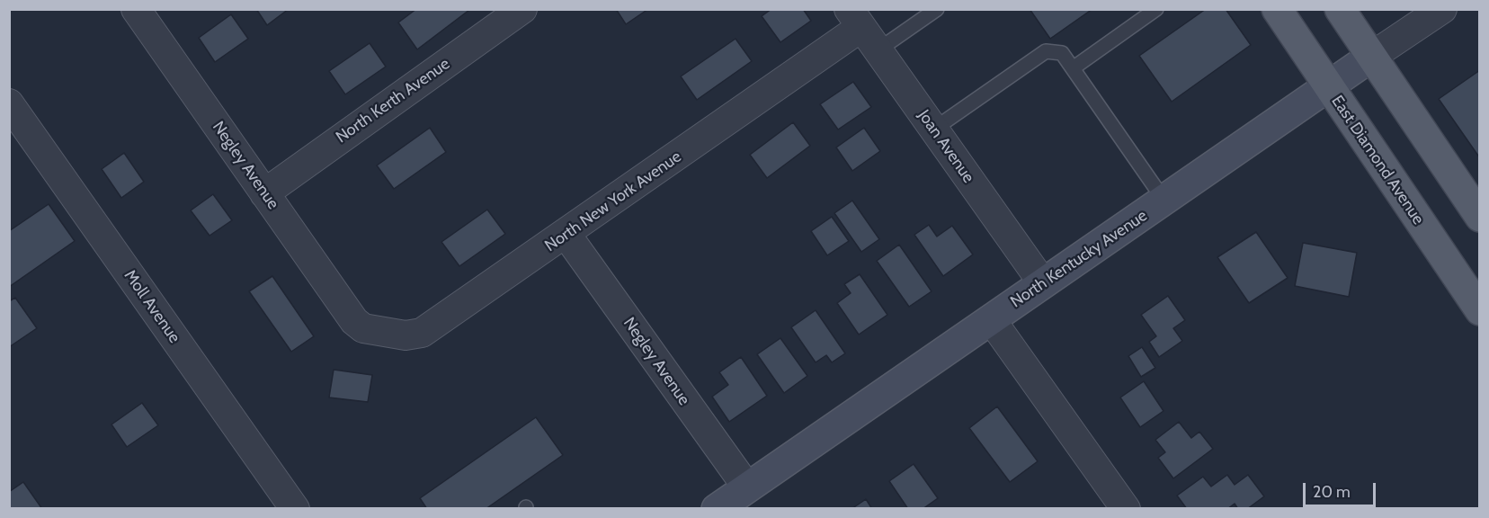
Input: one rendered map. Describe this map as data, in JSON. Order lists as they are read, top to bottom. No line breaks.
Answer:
{"streets":{"main road":["East Diamond Avenue"],"street":["North Kerth Avenue","Joan Avenue","Negley Avenue","North New York Avenue","North Kentucky Avenue","Moll Avenue"]},"crossings":[["North Kerth Avenue","Negley Avenue"],["Joan Avenue","North New York Avenue"],["Joan Avenue","North Kentucky Avenue"],["East Diamond Avenue","North Kentucky Avenue"],["Negley Avenue","North New York Avenue"],["Negley Avenue","North Kentucky Avenue"]],"scale_bar":"20 m"}
